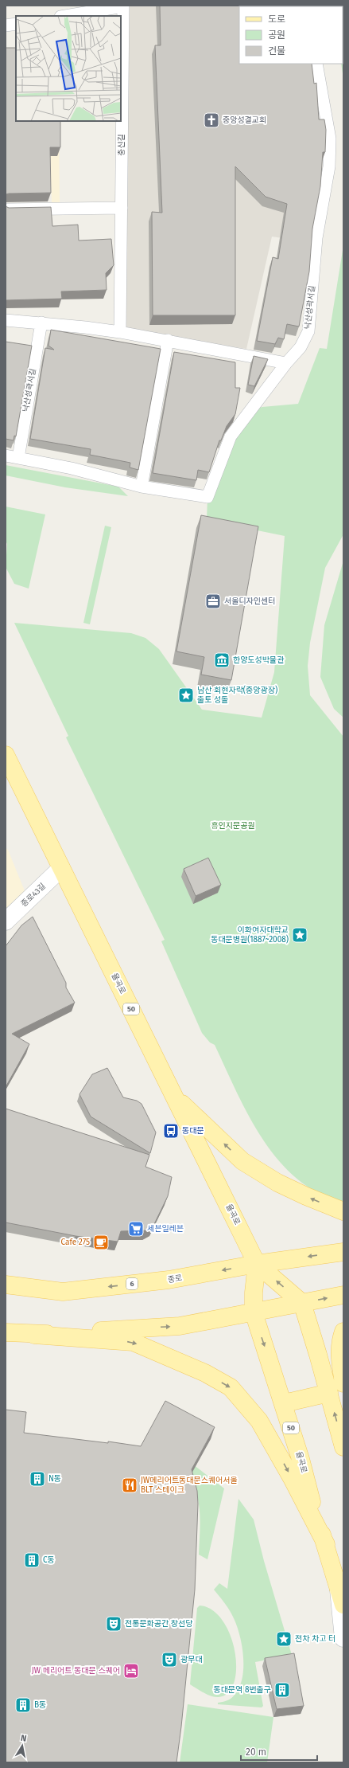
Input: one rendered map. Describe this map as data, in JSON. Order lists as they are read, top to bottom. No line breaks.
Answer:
{"streets":{"main road":["율곡로","50","종로","6"],"street":["종로43길"],"lane":["충신길","낙산성곽서길"]},"crossings":[["종로43길","율곡로"],["율곡로","종로"]],"parks":["흥인지문공원"],"places":{"church":["중앙성결교회"],"office":["서울디자인센터"],"museum":["한양도성박물관"],"place":["남산 회현자락(중앙광장) 출토 성돌","이화여자대학교 동대문병원(1887~2008)","전차 차고 터"],"bus stop":["동대문"],"supermarket":["세븐일레븐"],"cafe":["Cafe 275"],"building":["N동","C동","동대문역 8번출구","B동"],"restaurant":["JW메리어트동대문스퀘어서울 BLT 스테이크"],"theatre":["전통문화공간 창선당","광무대"],"hotel":["JW 메리어트 동대문 스퀘어"]},"legend":["도로","공원","건물"],"scale_bar":"20 m","north":"top"}
